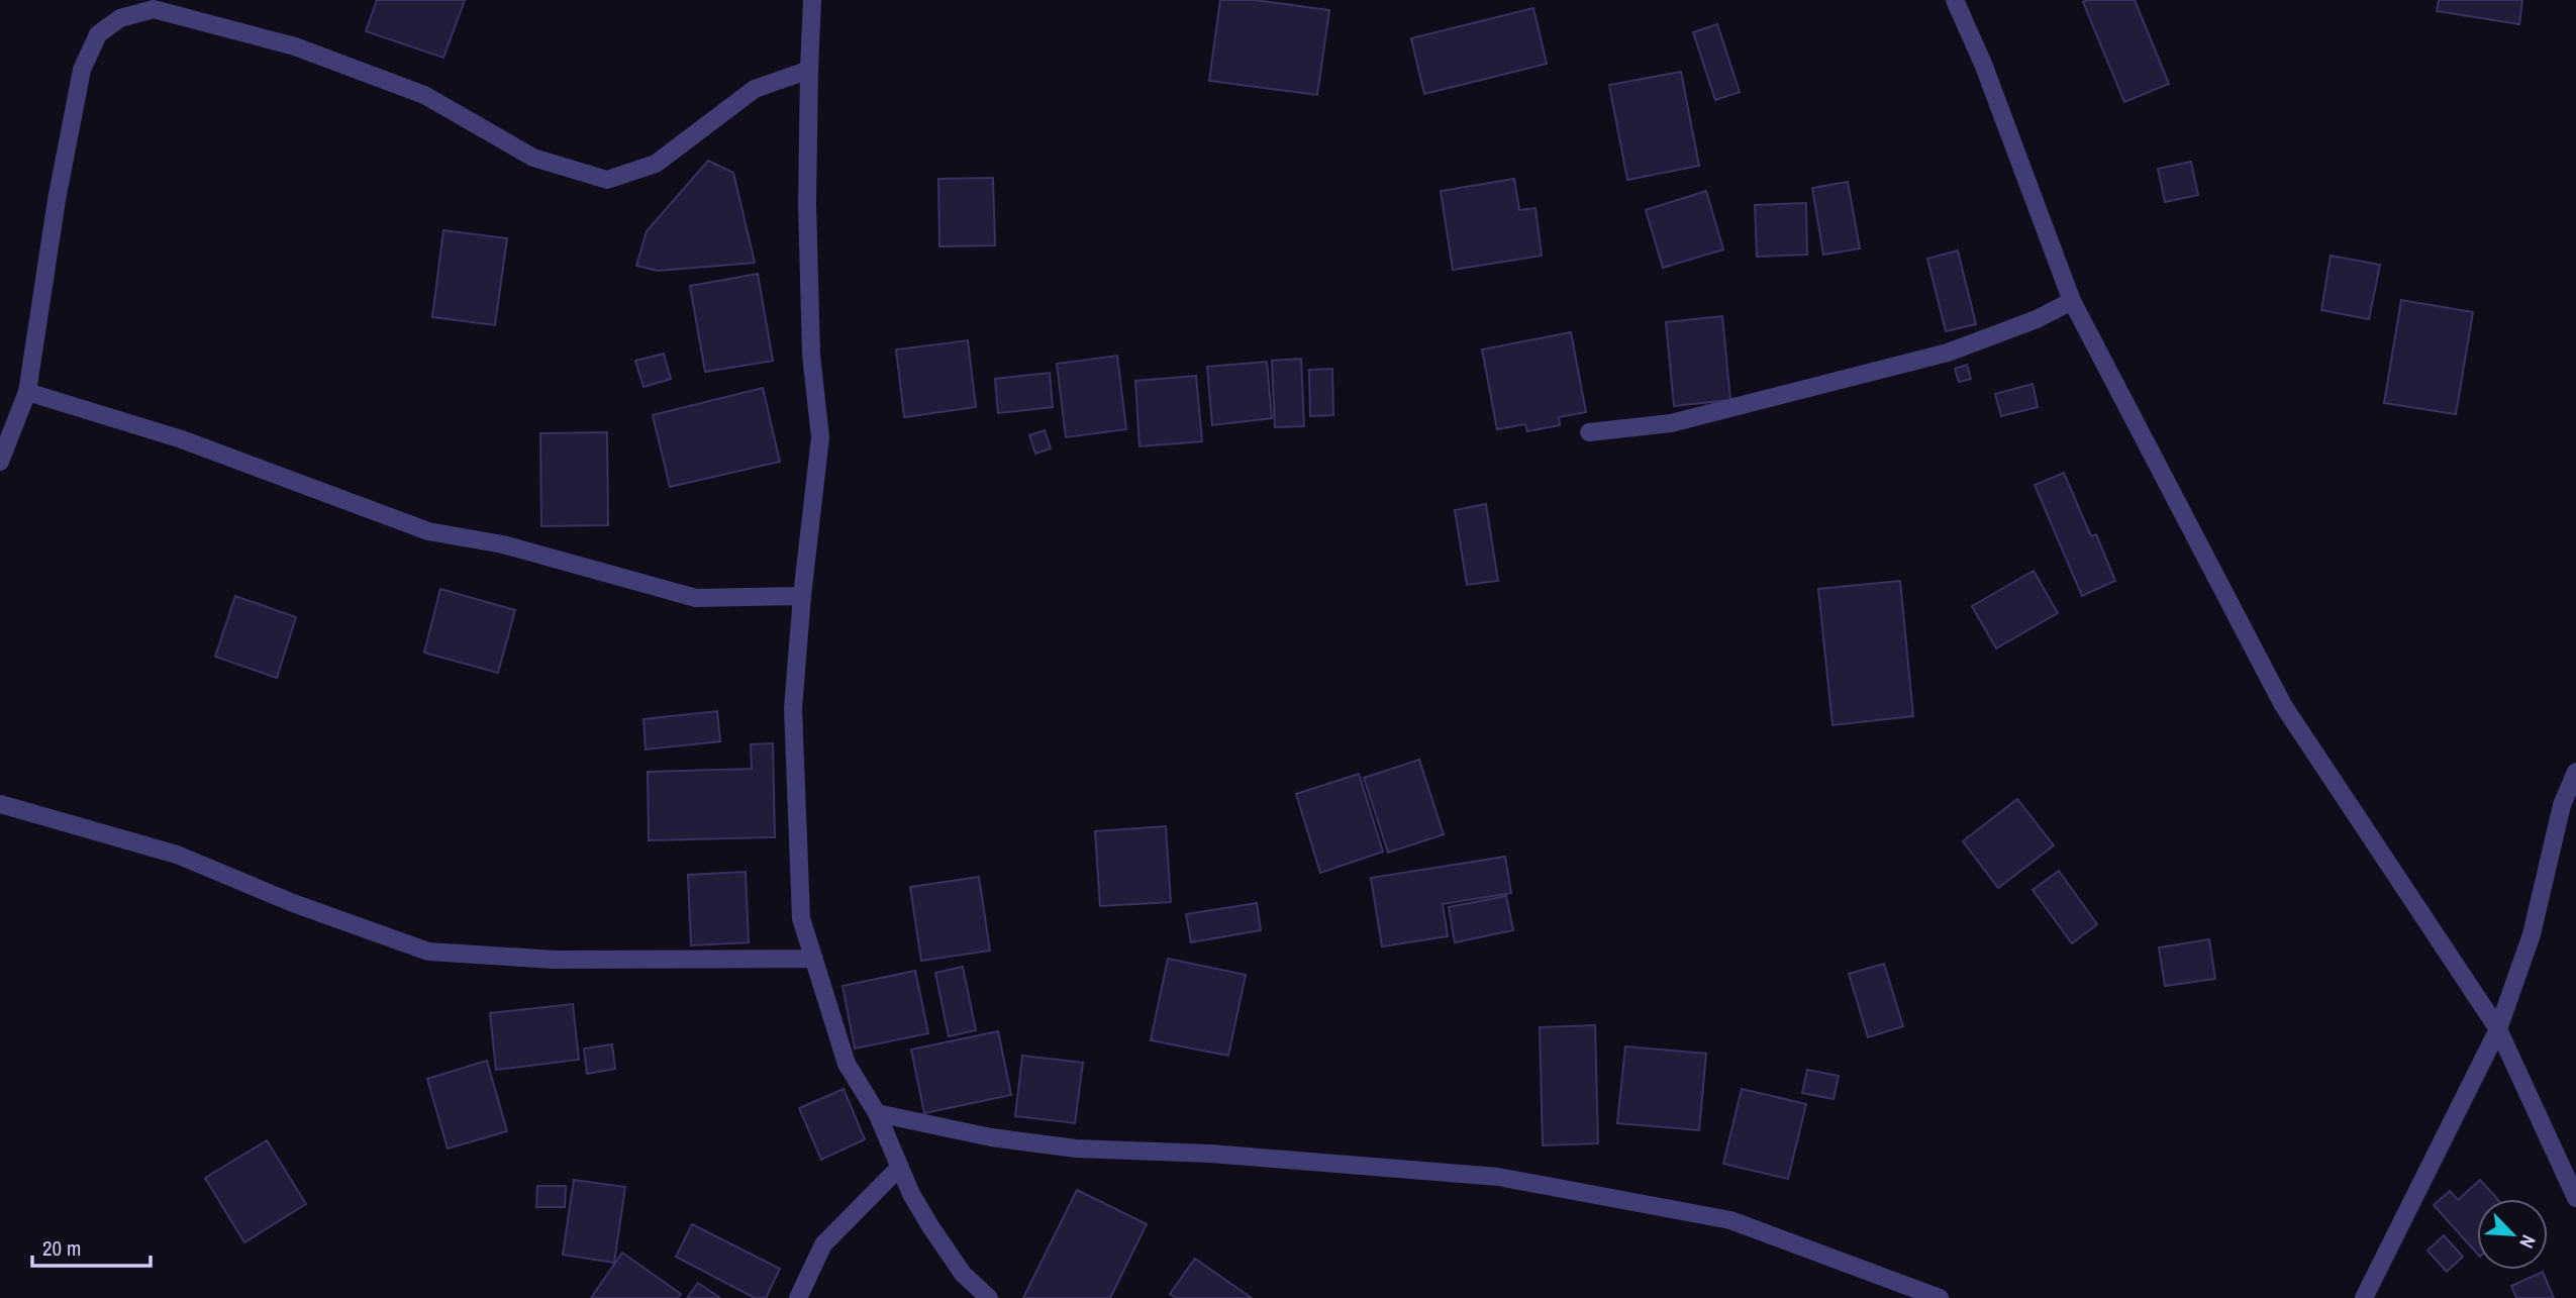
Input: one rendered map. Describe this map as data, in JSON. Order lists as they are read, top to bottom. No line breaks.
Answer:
{"scale_bar":"20 m","north":"bottom right"}
